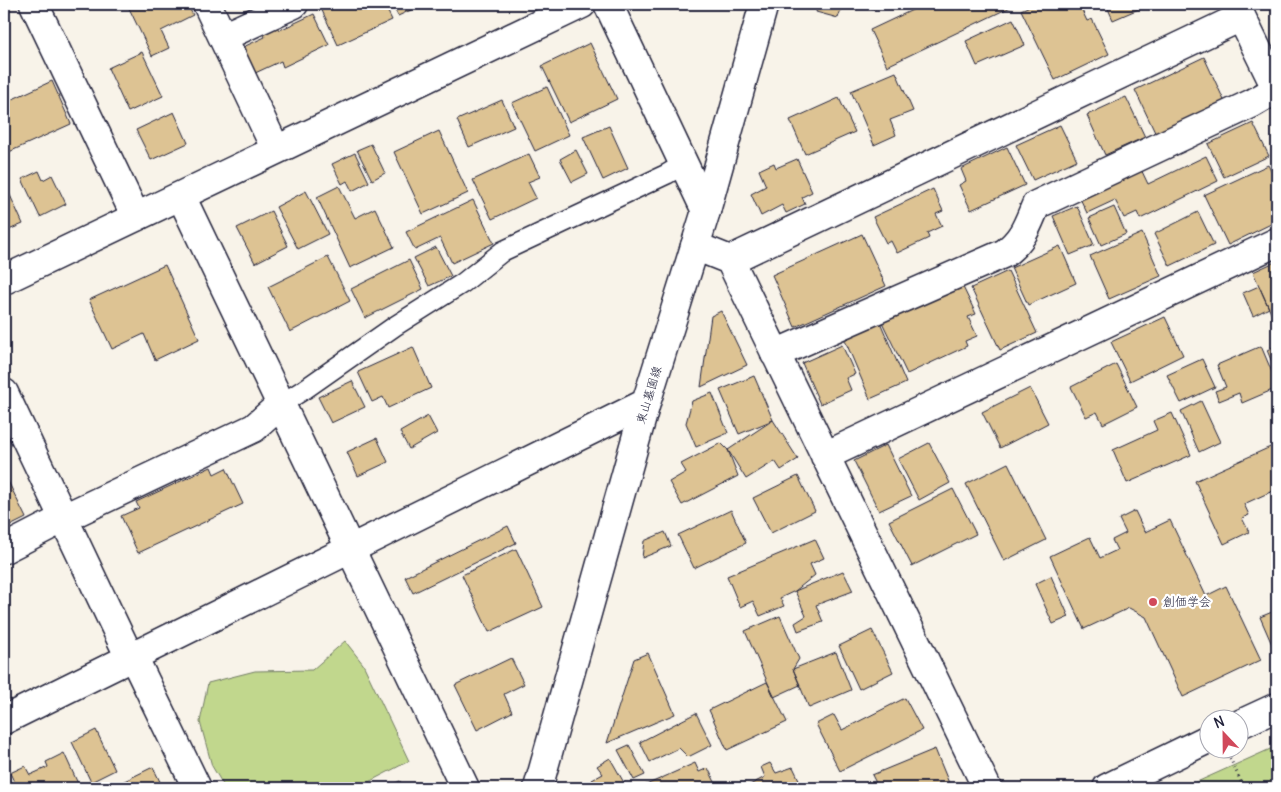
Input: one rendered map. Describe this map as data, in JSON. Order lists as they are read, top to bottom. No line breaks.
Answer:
{"streets":{"street":["東山墓園線"]},"places":["創価学会"],"north":"top"}
